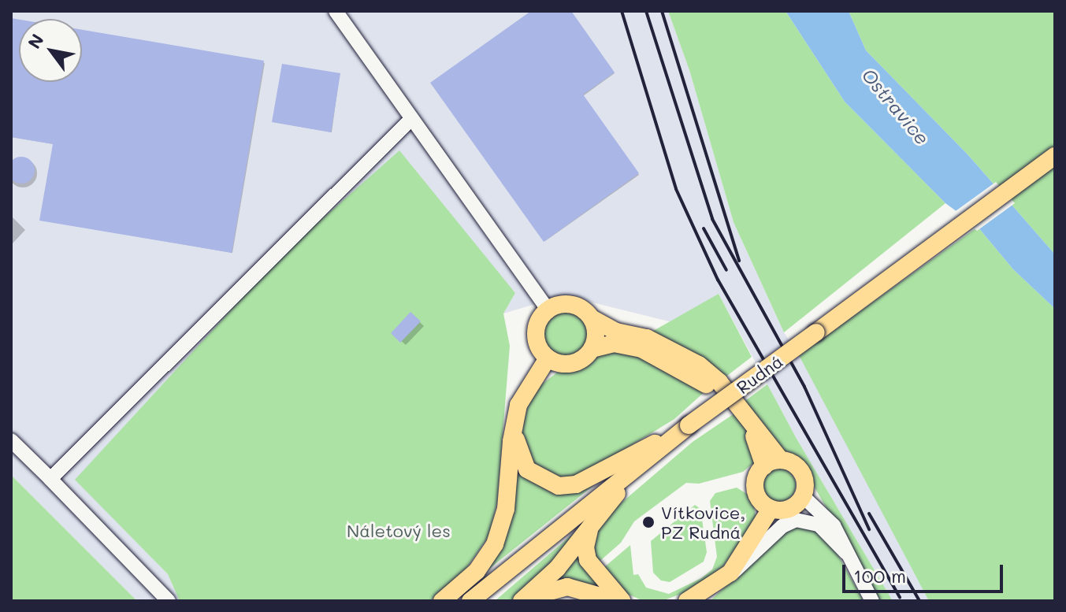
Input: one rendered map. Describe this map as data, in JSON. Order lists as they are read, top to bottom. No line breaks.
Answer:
{"streets":{"main road":["Rudná"]},"water":["Ostravice"],"parks":["Náletový les"],"places":["Vítkovice, PZ Rudná"],"scale_bar":"100 m","north":"top left"}
